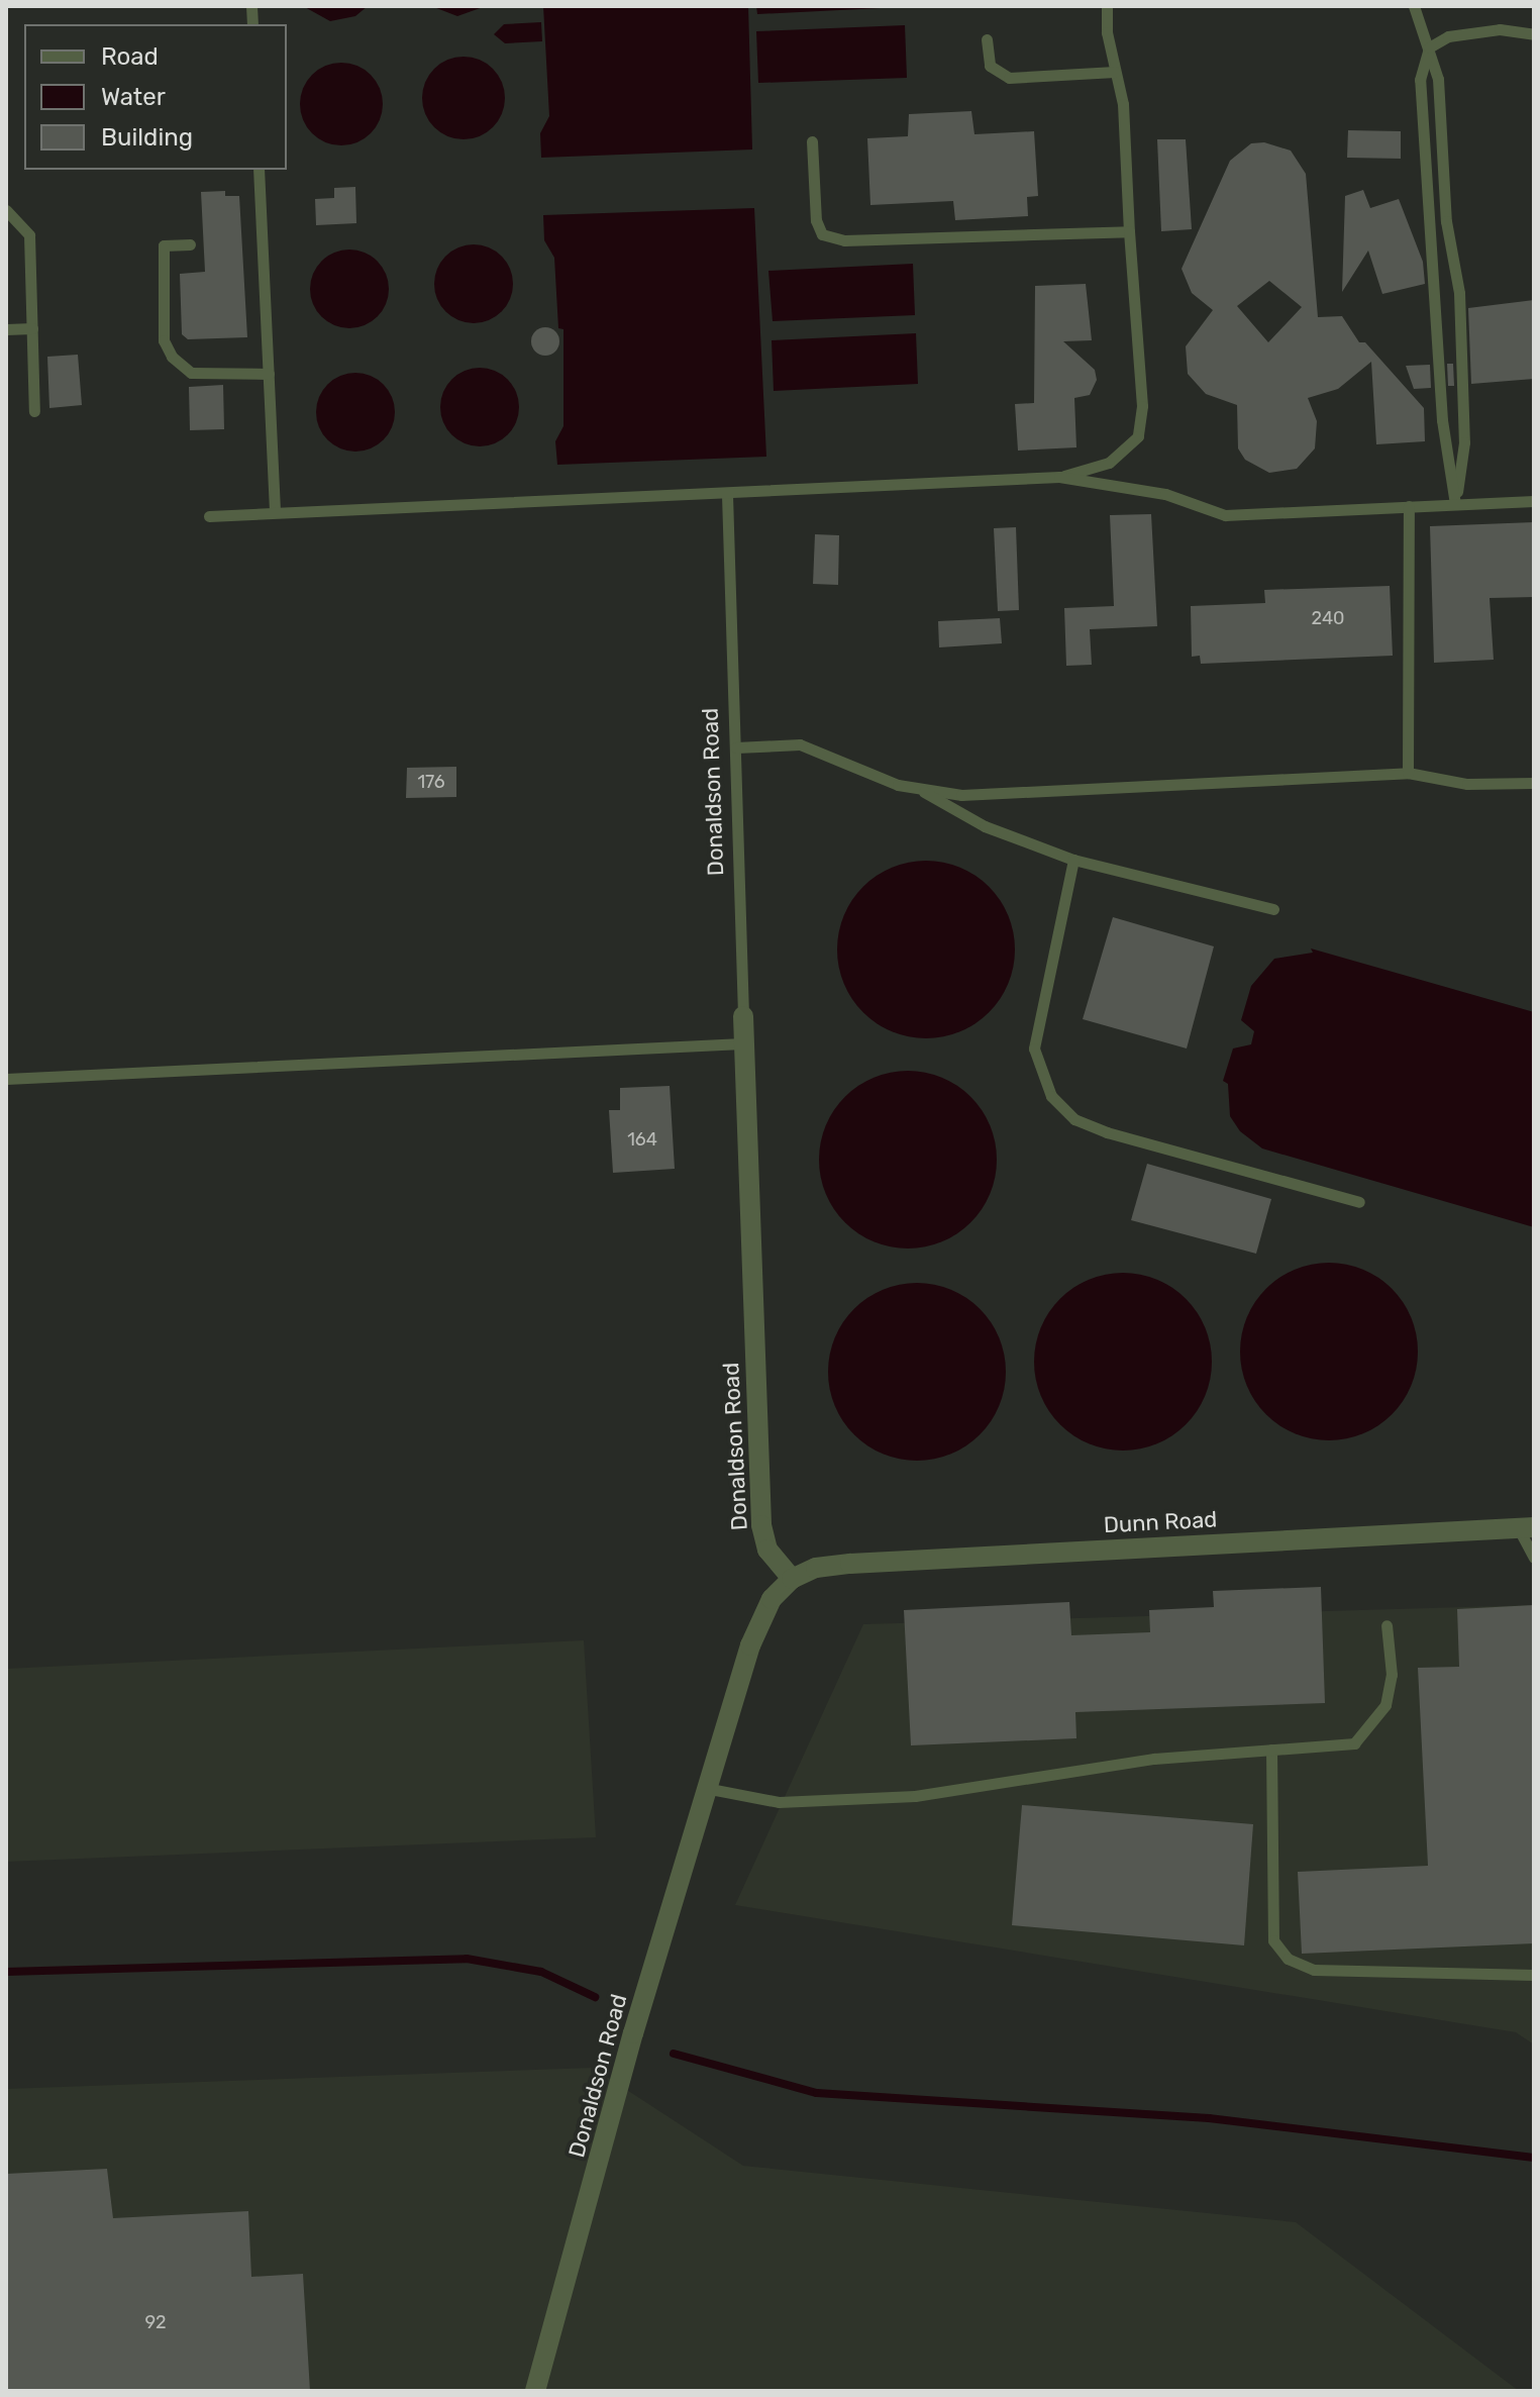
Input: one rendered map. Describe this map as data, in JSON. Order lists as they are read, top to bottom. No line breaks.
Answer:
{"streets":{"street":["Donaldson Road","Dunn Road"]},"crossings":[["Donaldson Road","Dunn Road"]],"house_numbers":["240","176","164","92"],"legend":["Road","Water","Building"]}
